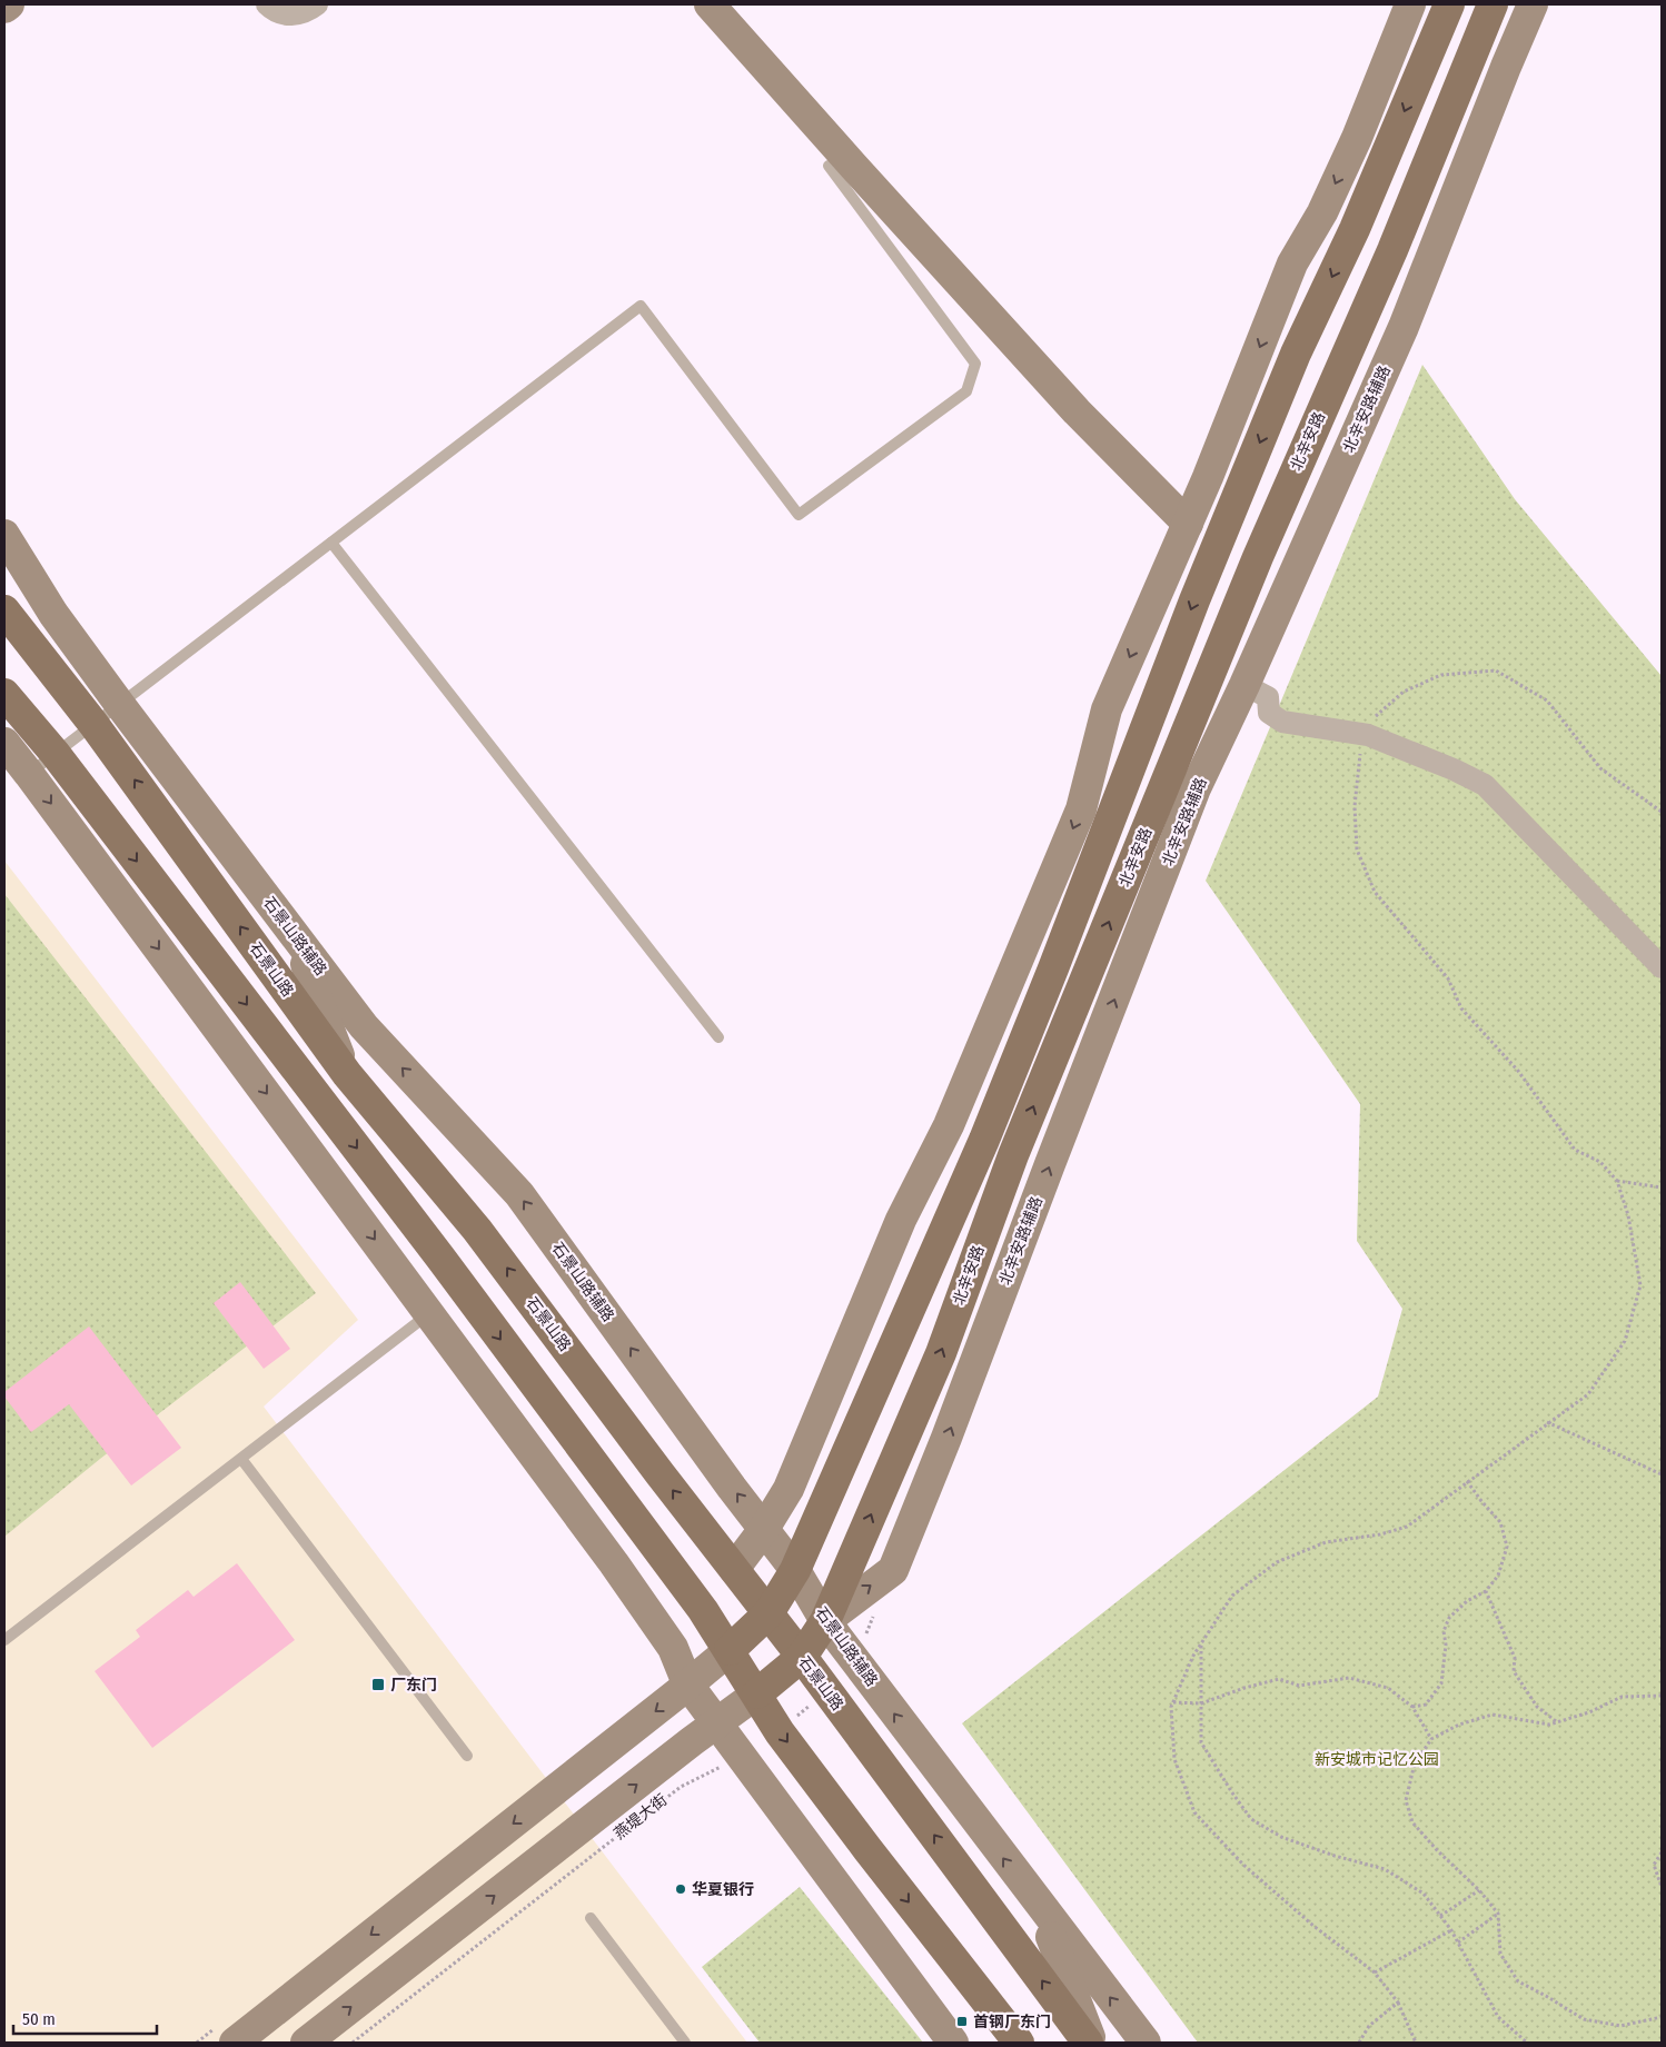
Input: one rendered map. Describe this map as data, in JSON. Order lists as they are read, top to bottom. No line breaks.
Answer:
{"streets":{"main road":["北辛安路","石景山路"],"street":["北辛安路辅路","石景山路辅路","燕堤大街"]},"crossings":[["北辛安路辅路","北辛安路"],["北辛安路辅路","石景山路辅路"],["北辛安路","石景山路辅路"],["北辛安路","石景山路"],["北辛安路","燕堤大街"]],"parks":["新安城市记忆公园"],"places":{"transit":["厂东门","首钢厂东门"],"other":["华夏银行"]},"scale_bar":"50 m"}
